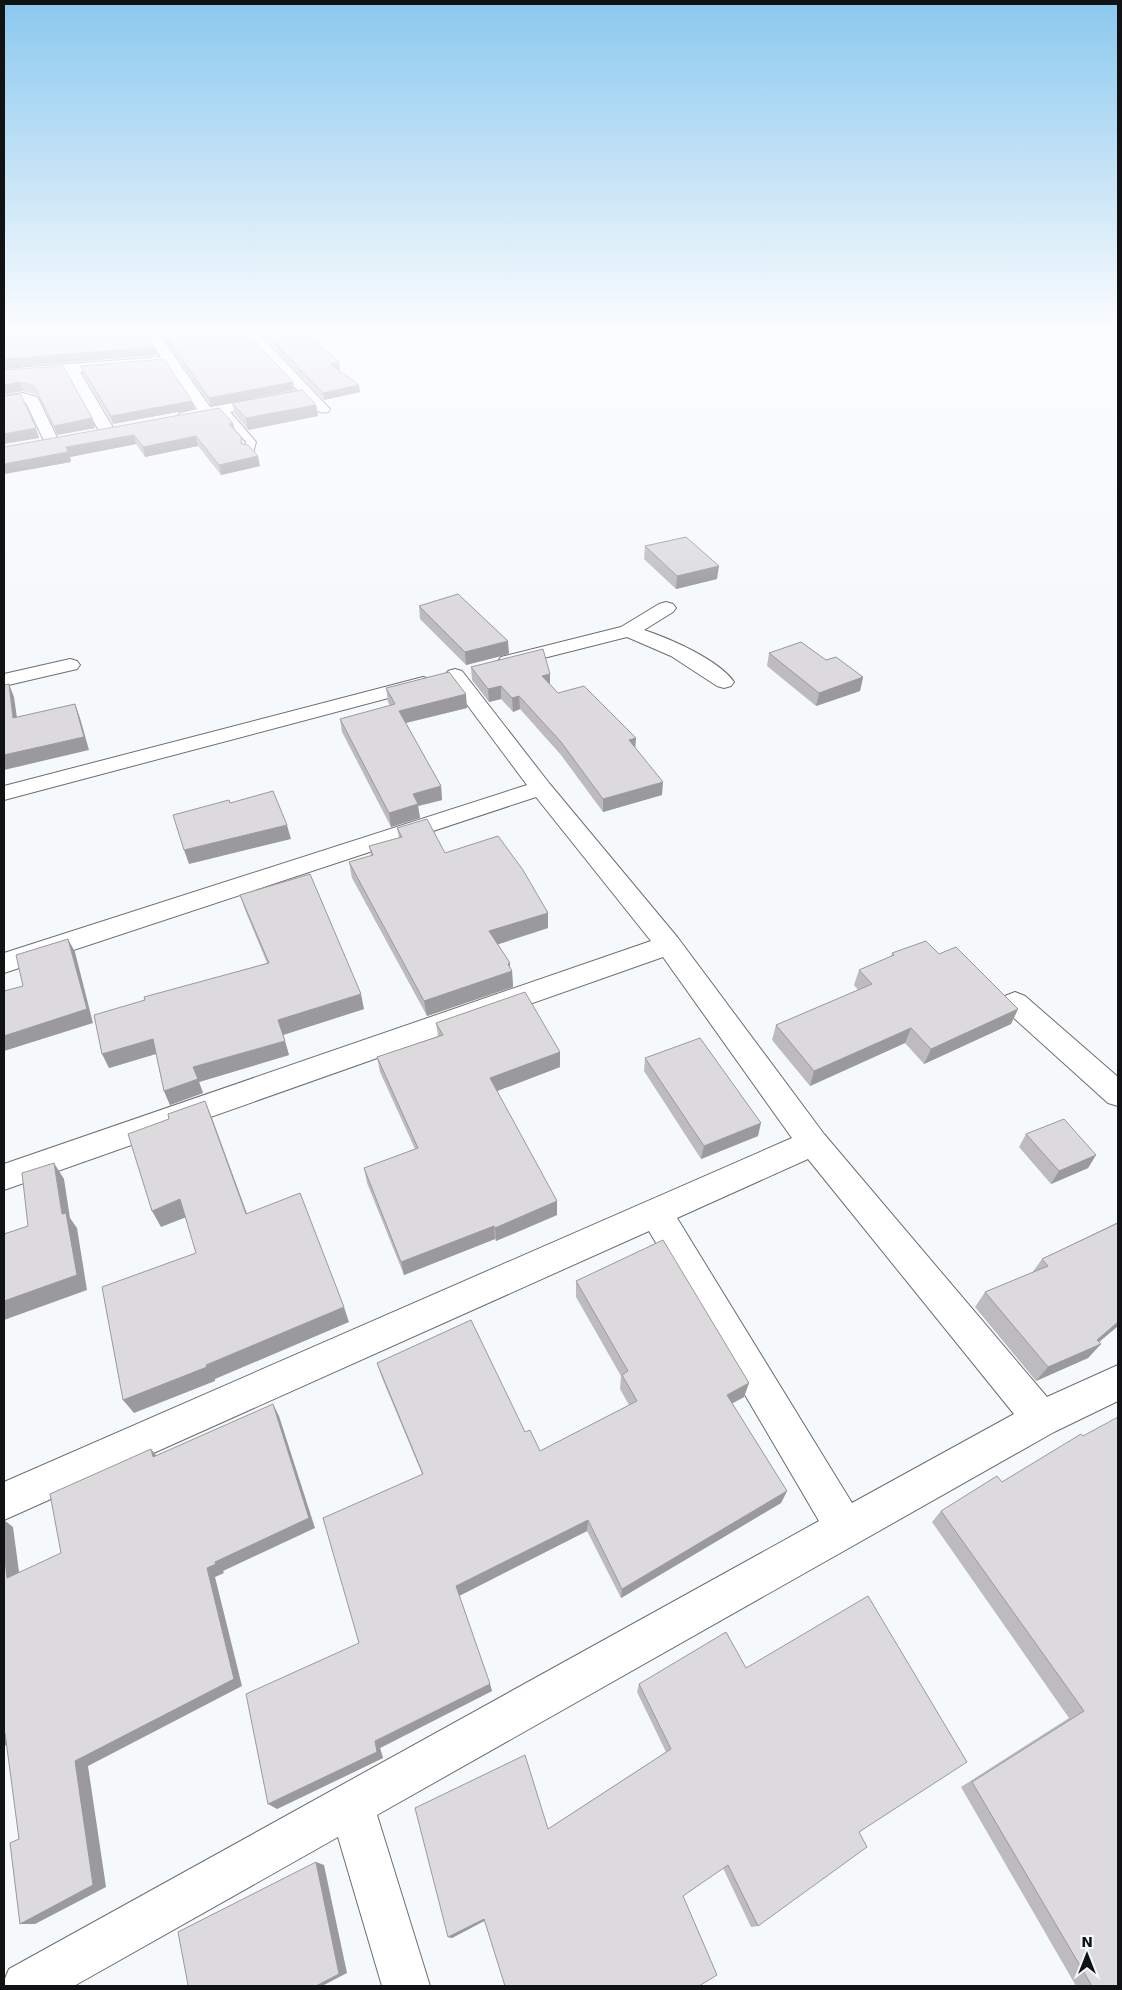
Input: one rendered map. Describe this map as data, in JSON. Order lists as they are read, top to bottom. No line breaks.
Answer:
{"north":"top"}
